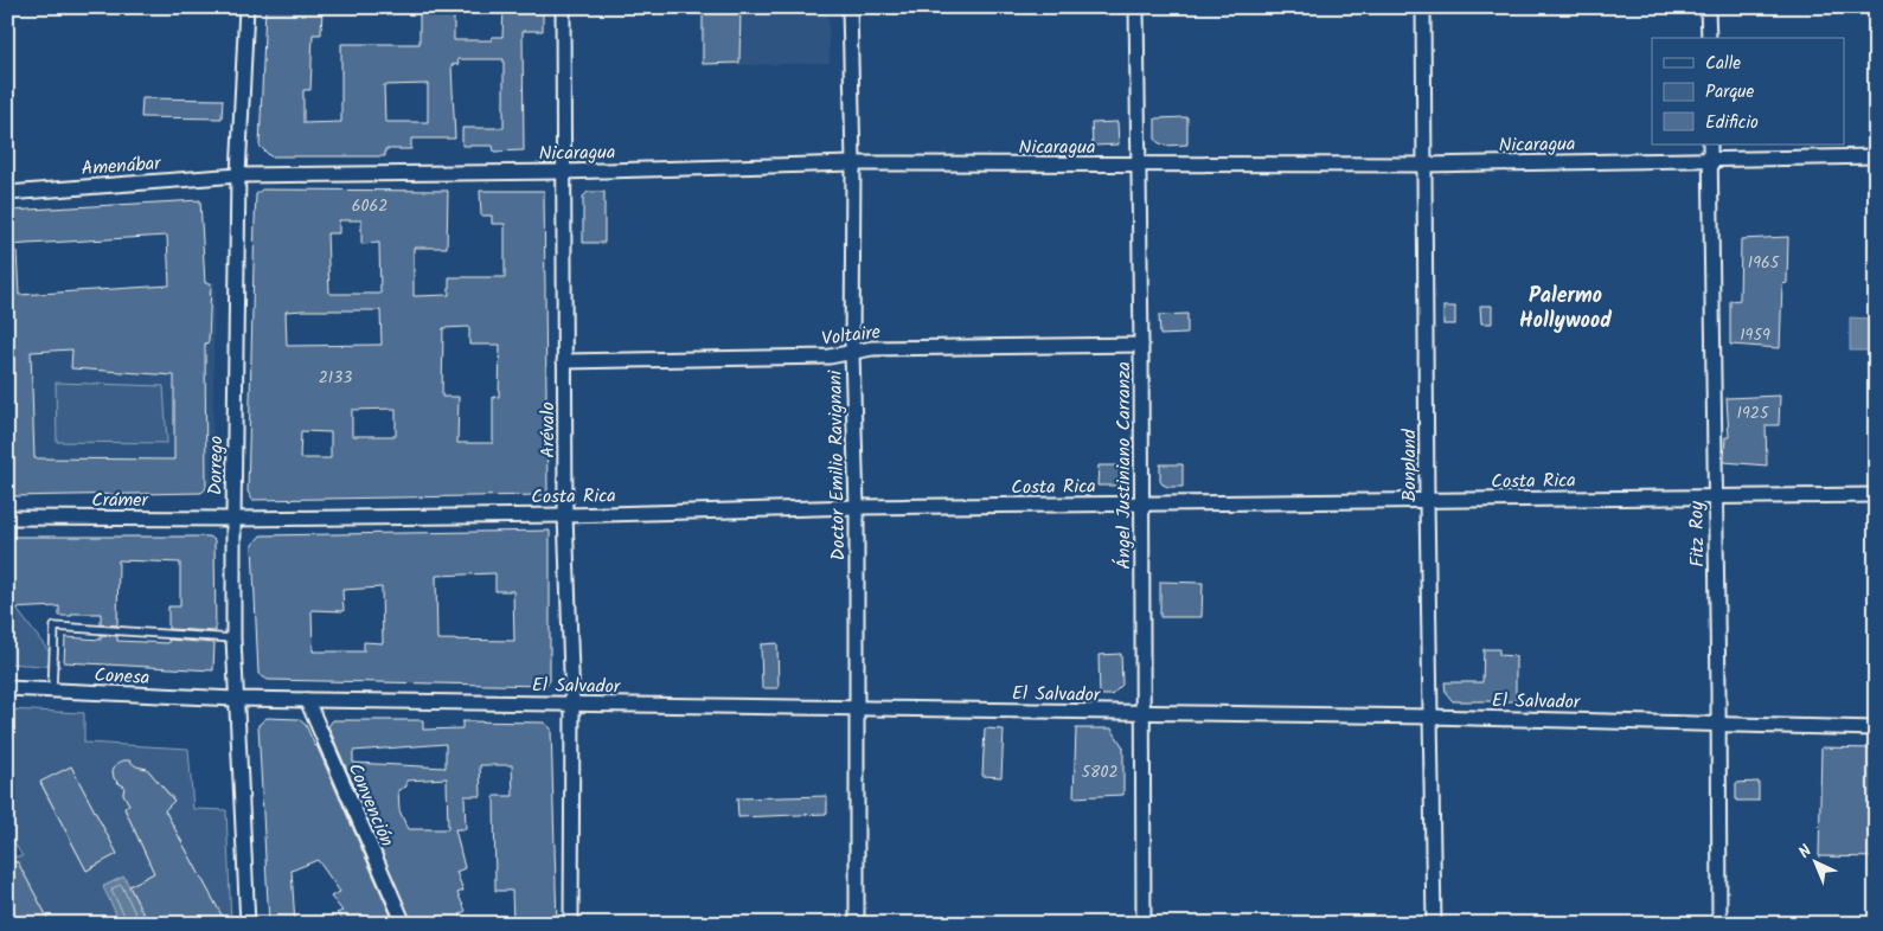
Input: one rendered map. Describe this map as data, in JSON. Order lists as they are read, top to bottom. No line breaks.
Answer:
{"streets":{"street":["Nicaragua","Amenábar","Voltaire","Arévalo","Dorrego","Doctor Emilio Ravignani","Ángel Justiniano Carranza","Bonpland","Costa Rica","Crámer","Fitz Roy","Conesa","El Salvador","Convención"]},"crossings":[["Nicaragua","Amenábar"],["Nicaragua","Arévalo"],["Nicaragua","Dorrego"],["Nicaragua","Doctor Emilio Ravignani"],["Nicaragua","Ángel Justiniano Carranza"],["Nicaragua","Bonpland"],["Nicaragua","Fitz Roy"],["Amenábar","Dorrego"],["Voltaire","Arévalo"],["Voltaire","Doctor Emilio Ravignani"],["Voltaire","Ángel Justiniano Carranza"],["Arévalo","Costa Rica"],["Arévalo","El Salvador"],["Dorrego","Costa Rica"],["Dorrego","Crámer"],["Dorrego","Conesa"],["Dorrego","El Salvador"],["Doctor Emilio Ravignani","Costa Rica"],["Doctor Emilio Ravignani","El Salvador"],["Ángel Justiniano Carranza","Costa Rica"],["Ángel Justiniano Carranza","El Salvador"],["Bonpland","Costa Rica"],["Bonpland","El Salvador"],["Costa Rica","Crámer"],["Costa Rica","Fitz Roy"],["Fitz Roy","El Salvador"],["Conesa","El Salvador"],["El Salvador","Convención"]],"districts":["Palermo Hollywood"],"house_numbers":["6062","1965","1959","2133","1925","5802"],"legend":["Calle","Parque","Edificio"],"north":"top left"}
